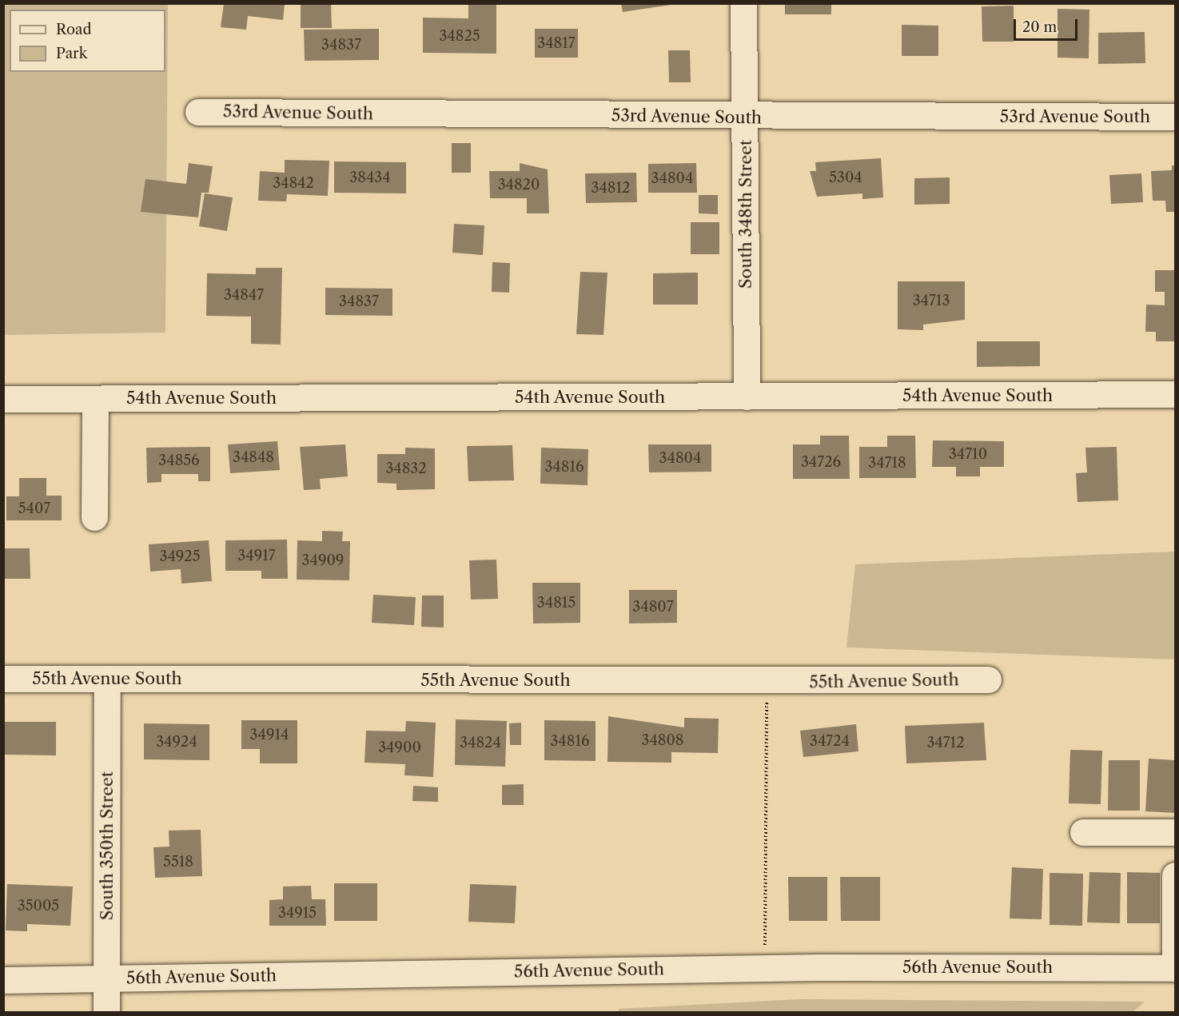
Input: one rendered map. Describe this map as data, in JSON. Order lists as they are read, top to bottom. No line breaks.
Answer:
{"streets":{"street":["53rd Avenue South","South 348th Street","54th Avenue South","55th Avenue South","South 350th Street","56th Avenue South"]},"crossings":[["53rd Avenue South","South 348th Street"],["South 348th Street","54th Avenue South"],["55th Avenue South","South 350th Street"],["South 350th Street","56th Avenue South"]],"house_numbers":["34825","34817","34837","38434","5304","34804","34842","34820","34812","34847","34713","34837","34710","34848","34804","34856","34726","34718","34816","34832","5407","34917","34925","34909","34815","34807","34914","34808","34816","34724","34924","34824","34712","34900","5518","35005","34915"],"legend":["Road","Park"],"scale_bar":"20 m"}
